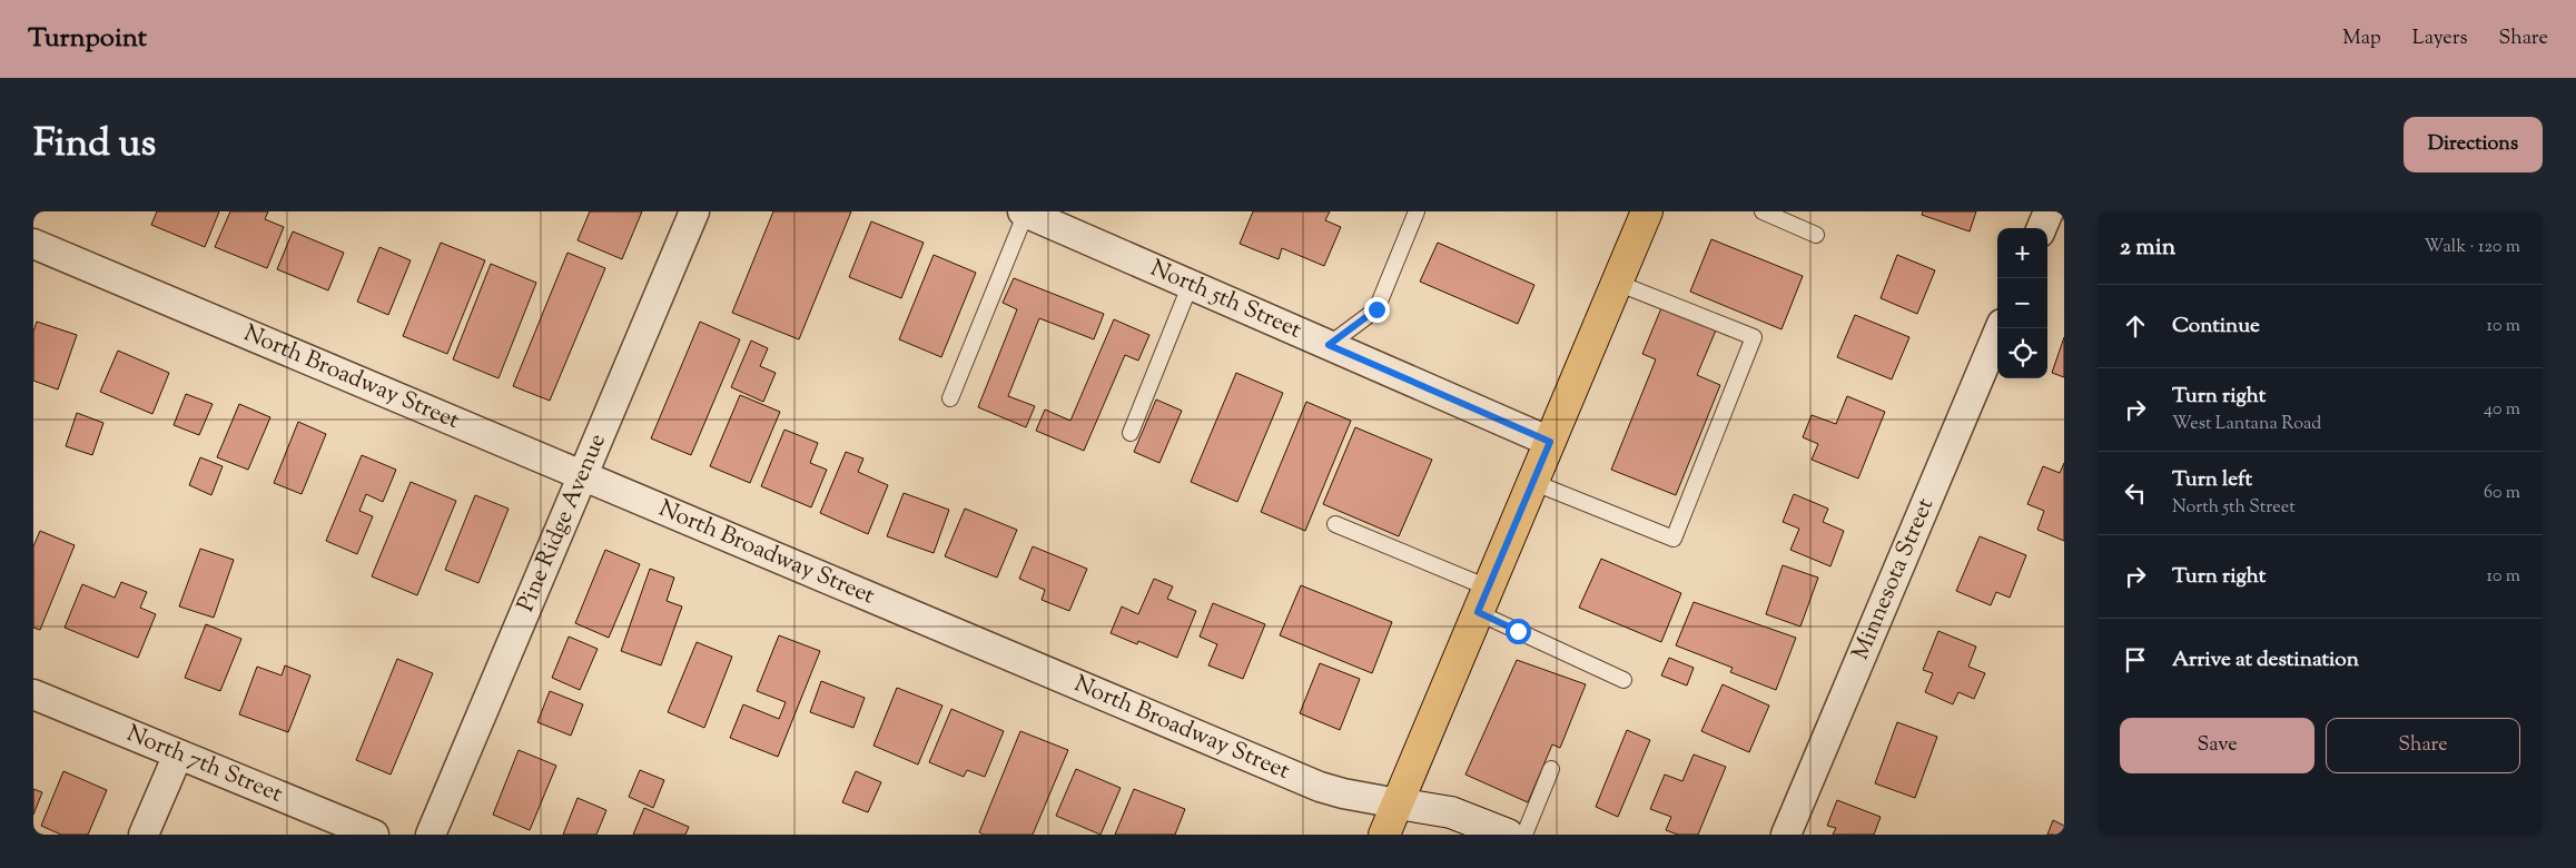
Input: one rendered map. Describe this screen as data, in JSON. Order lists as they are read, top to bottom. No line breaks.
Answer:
{"streets":{"street":["North 5th Street","North Broadway Street","Pine Ridge Avenue","Minnesota Street","North 7th Street"]},"crossings":[["North Broadway Street","Pine Ridge Avenue"]],"page":{"header":"Turnpoint","nav":["Map","Layers","Share"],"title":"Find us","buttons":["Directions",["Save","Share"]],"heading":["2 min","Walk · 120 m"],"map_buttons":["+","−"],"list":[["Continue","10 m"],["Turn right","West Lantana Road","40 m"],["Turn left","North 5th Street","60 m"],["Turn right","10 m"],"Arrive at destination"]}}
